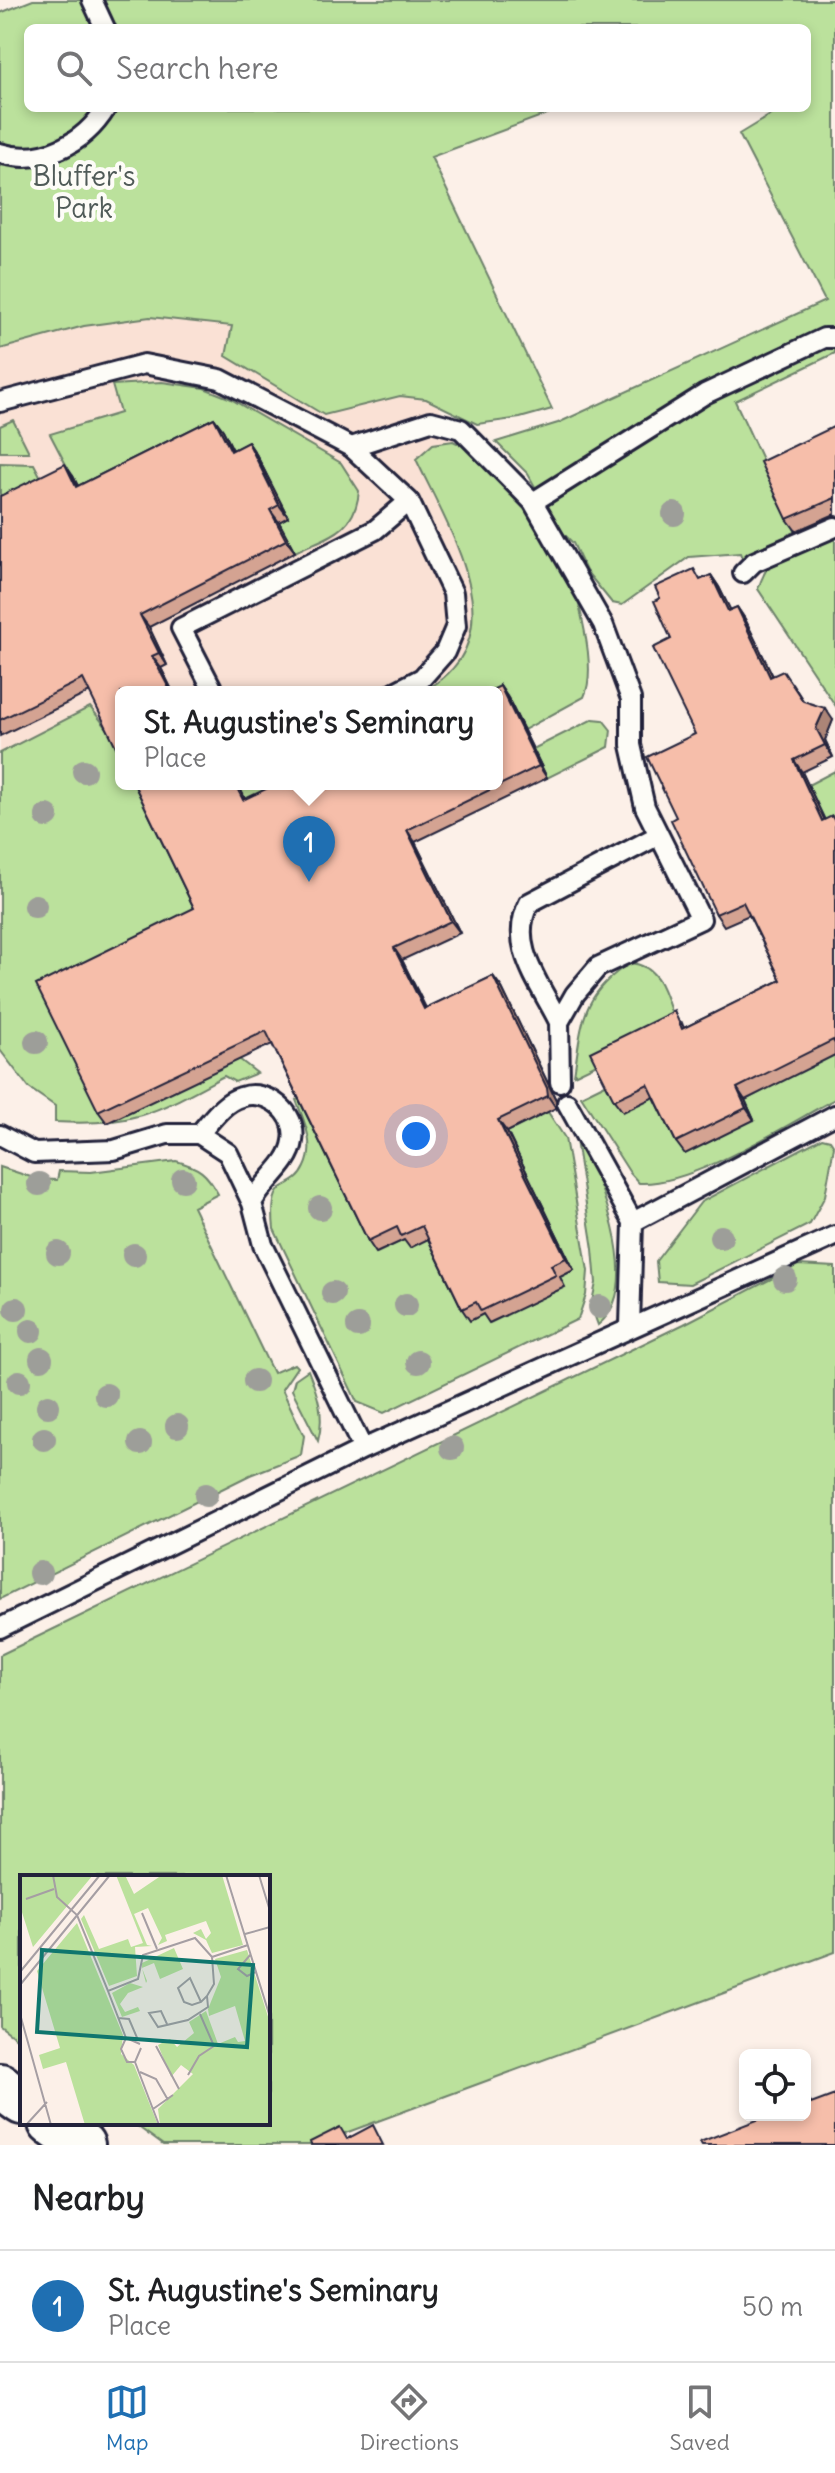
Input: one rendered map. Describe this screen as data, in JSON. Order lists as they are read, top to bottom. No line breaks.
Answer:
{"parks":["Bluffer's Park"],"page":{"search":"Search here","popup":["St. Augustine's Seminary","Place"],"pins":"1","heading":"Nearby","list":[{"mark":"1","name":"St. Augustine's Seminary","note":"Place","value":"50 m"}],"nav":["Map","Directions","Saved"]}}
